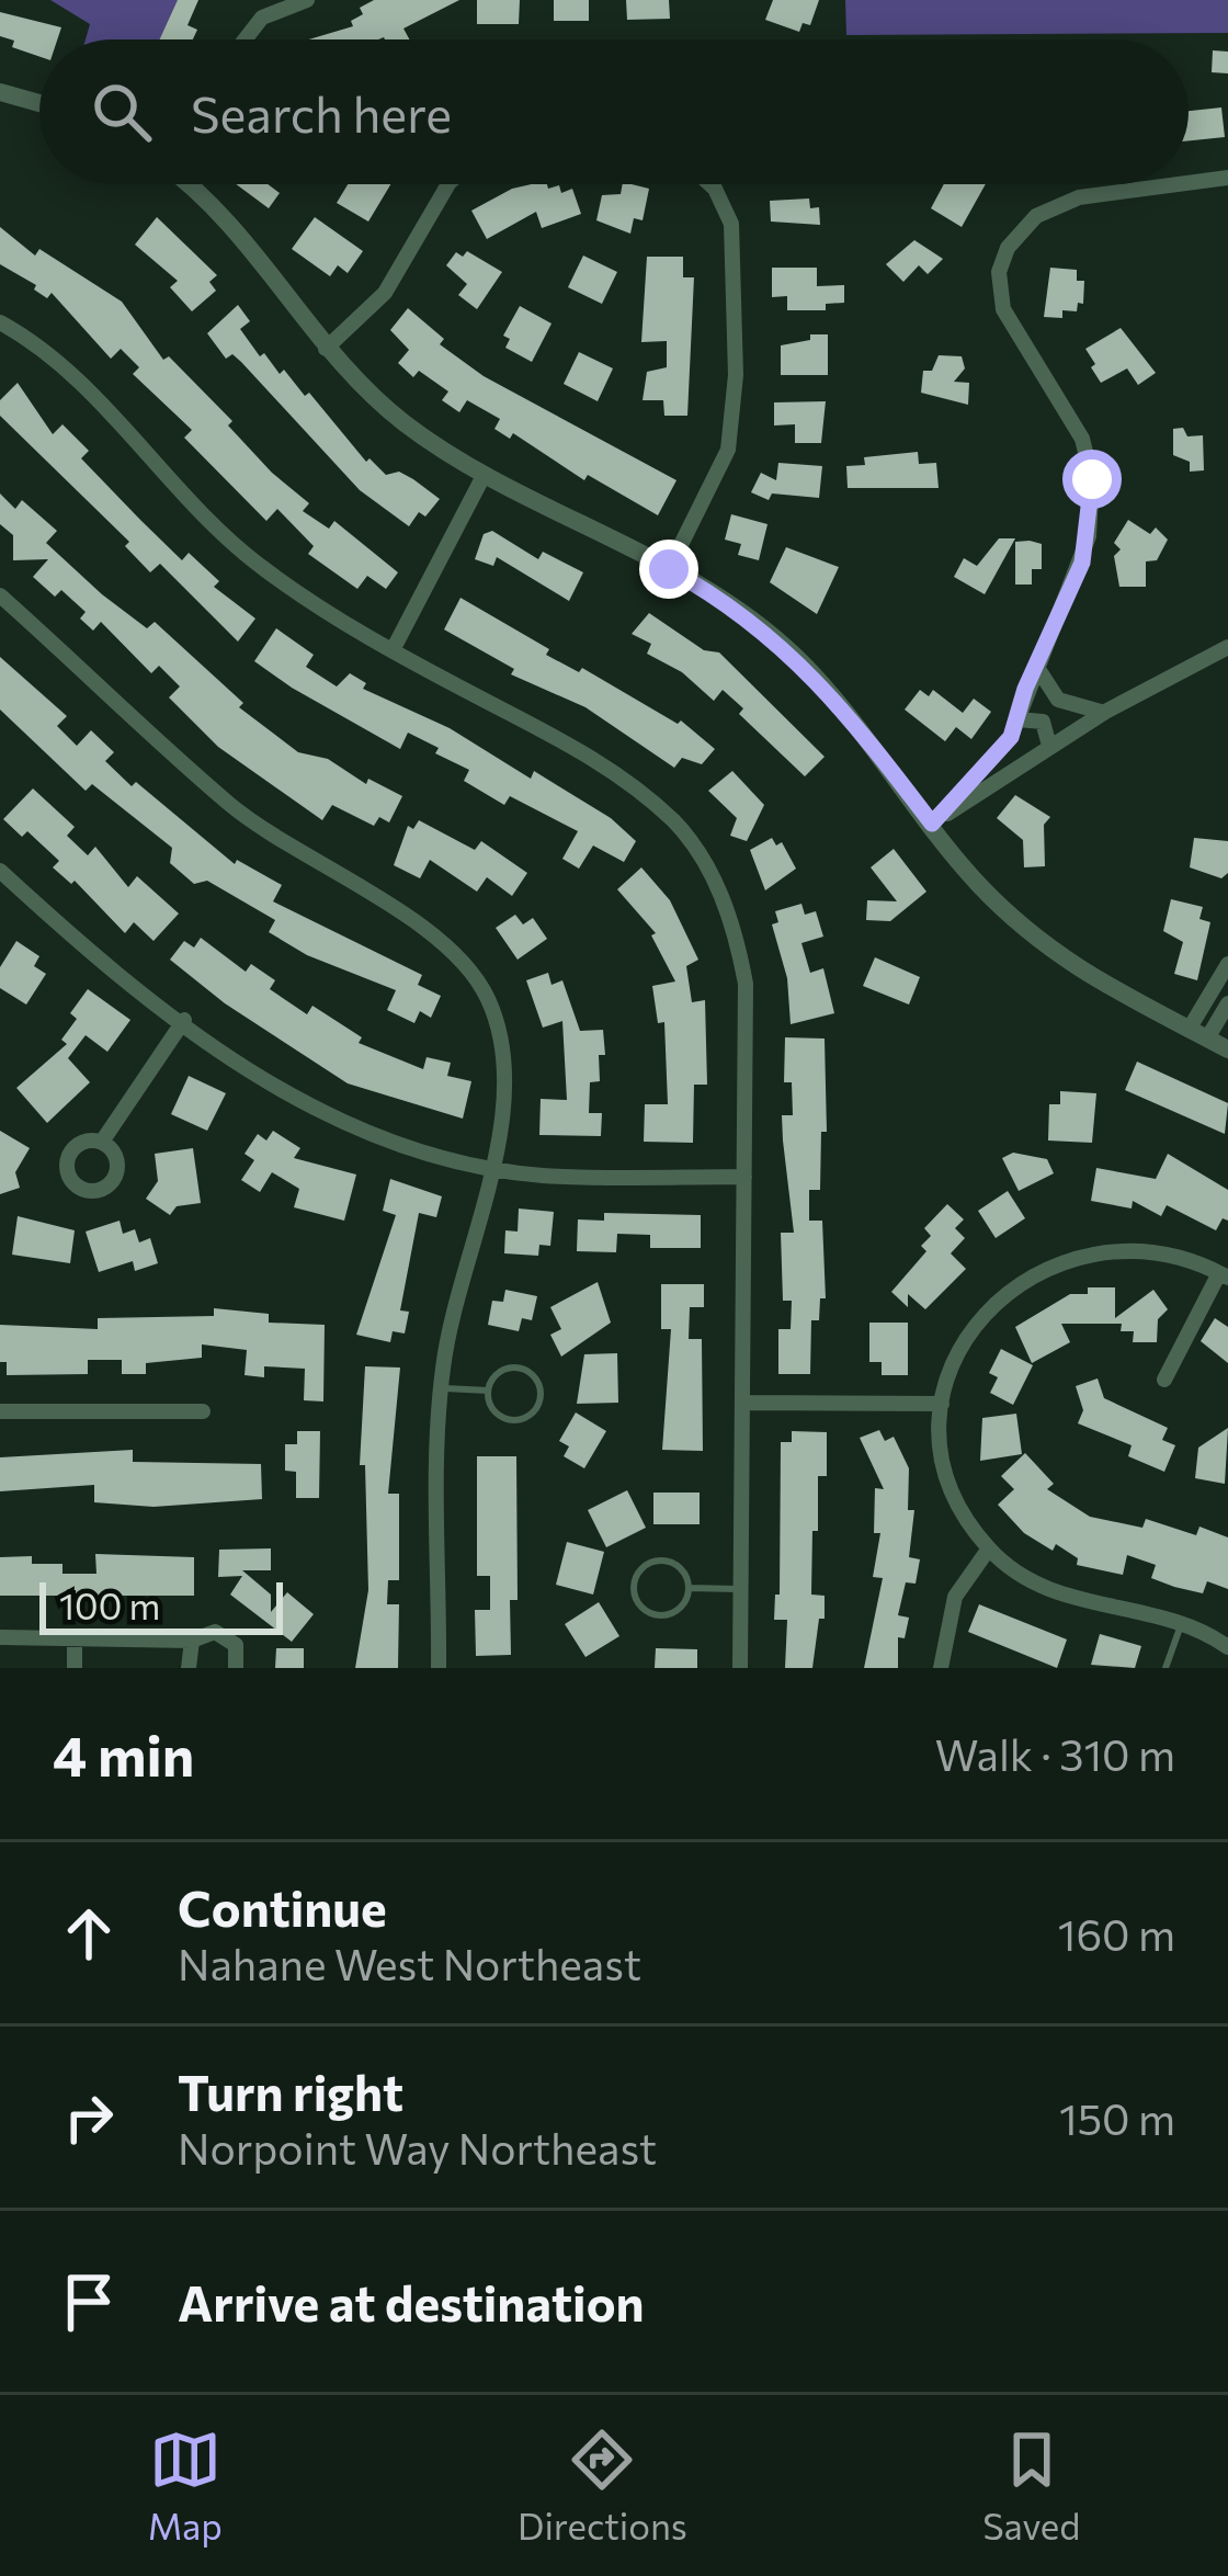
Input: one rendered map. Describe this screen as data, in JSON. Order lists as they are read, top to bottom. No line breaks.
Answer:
{"scale_bar":"100 m","page":{"search":"Search here","scale":"100 m","heading":["4 min","Walk · 310 m"],"list":[["Continue","Nahane West Northeast","160 m"],["Turn right","Norpoint Way Northeast","150 m"],"Arrive at destination"],"nav":["Map","Directions","Saved"]}}
